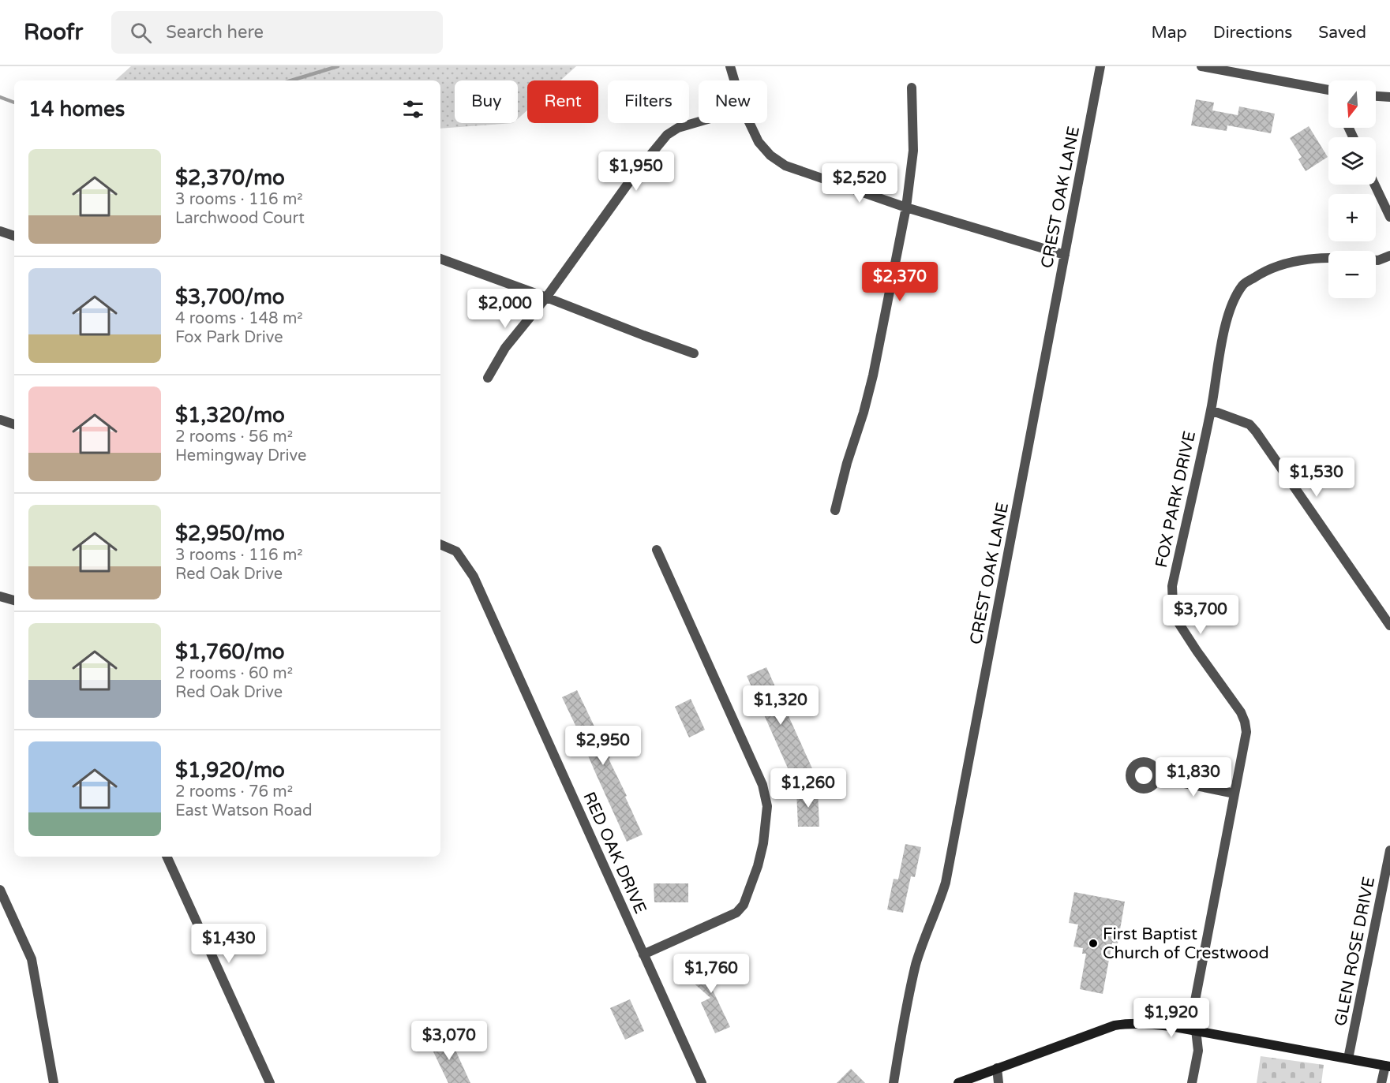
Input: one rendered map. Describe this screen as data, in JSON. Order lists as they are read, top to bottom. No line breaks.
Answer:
{"streets":{"street":["CREST OAK LANE","FOX PARK DRIVE","RED OAK DRIVE","GLEN ROSE DRIVE"]},"places":["First Baptist Church of Crestwood"],"north":"bottom","page":{"header":"Roofr","search":"Search here","nav":["Map","Directions","Saved"],"map_buttons":["+","−"],"chip":["Buy","Rent","Filters","New"],"heading":"14 homes","list":[{"name":"$2,370/mo","note":"3 rooms · 116 m² · Larchwood Court"},{"name":"$3,700/mo","note":"4 rooms · 148 m² · Fox Park Drive"},{"name":"$1,320/mo","note":"2 rooms · 56 m² · Hemingway Drive"},{"name":"$2,950/mo","note":"3 rooms · 116 m² · Red Oak Drive"},{"name":"$1,760/mo","note":"2 rooms · 60 m² · Red Oak Drive"},{"name":"$1,920/mo","note":"2 rooms · 76 m² · East Watson Road"}],"price":["$1,950","$2,520","$2,370","$2,000","$1,530","$3,700","$1,320","$2,950","$1,830","$1,260","$1,430","$1,760","$1,920","$3,070"]}}
